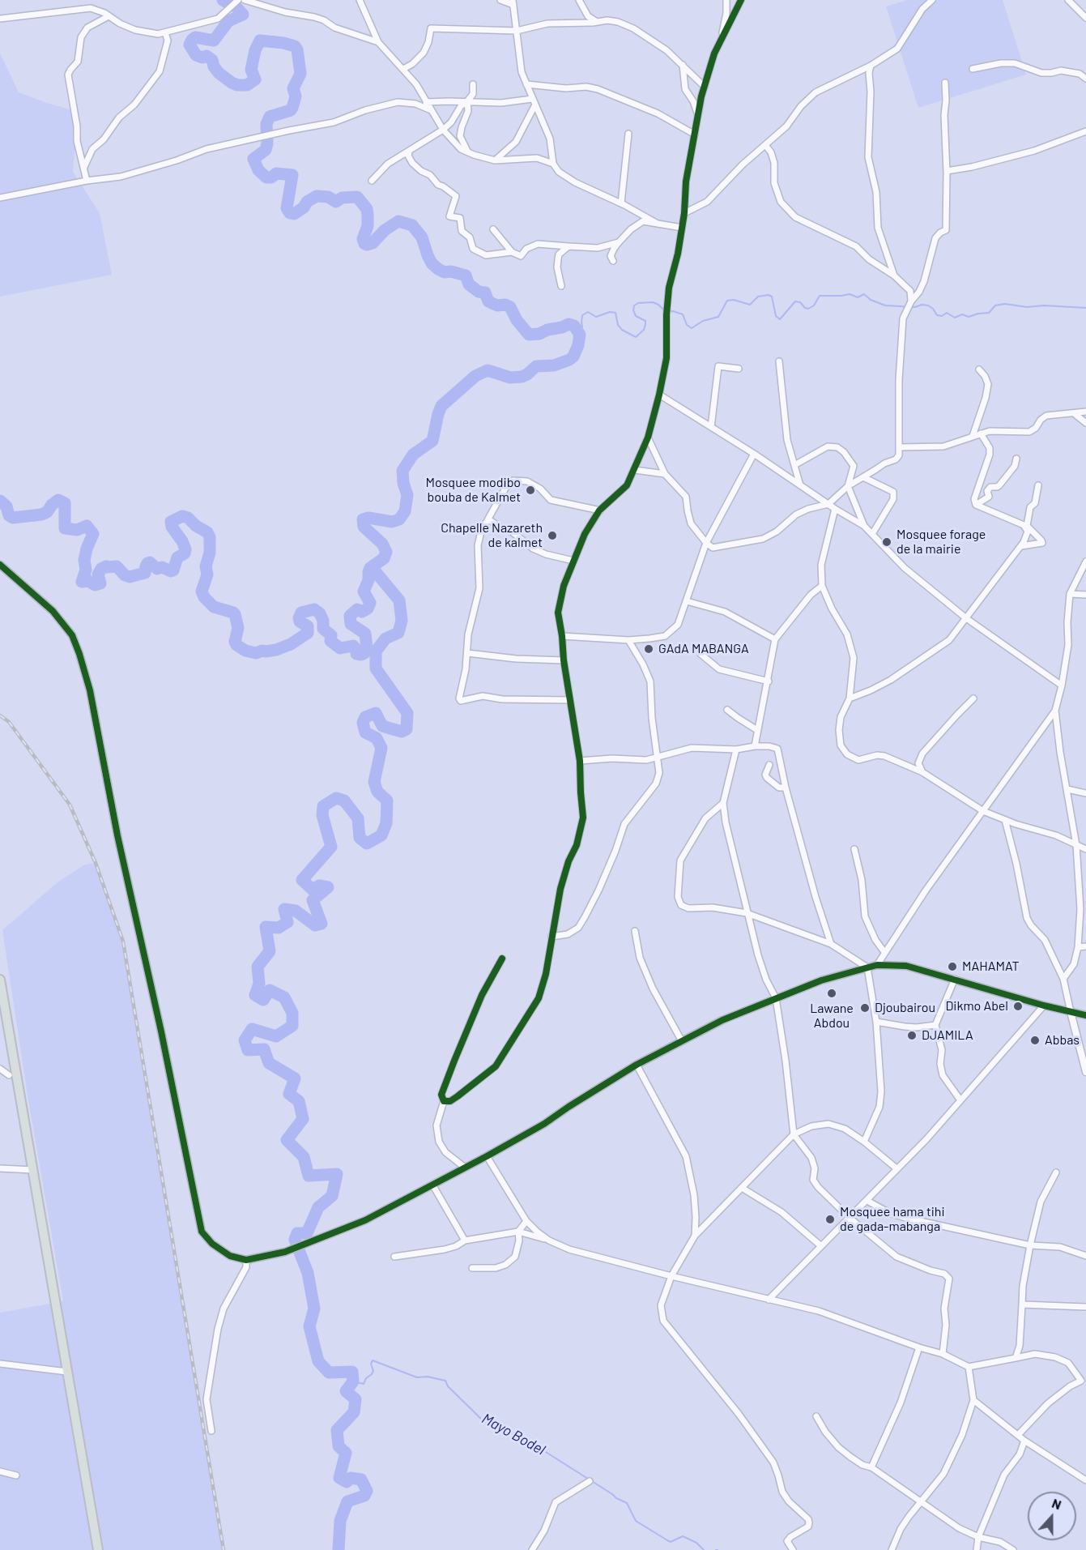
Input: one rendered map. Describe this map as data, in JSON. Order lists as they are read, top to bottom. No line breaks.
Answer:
{"water":["Mayo Bodel"],"places":["Mosquee modibo bouba de Kalmet","Chapelle Nazareth de kalmet","Mosquee forage de la mairie","GAdA MABANGA","MAHAMAT","Lawane Abdou","Dikmo Abel","Djoubairou","DJAMILA","Abbas","Mosquee hama tihi de gada-mabanga"],"north":"top"}
